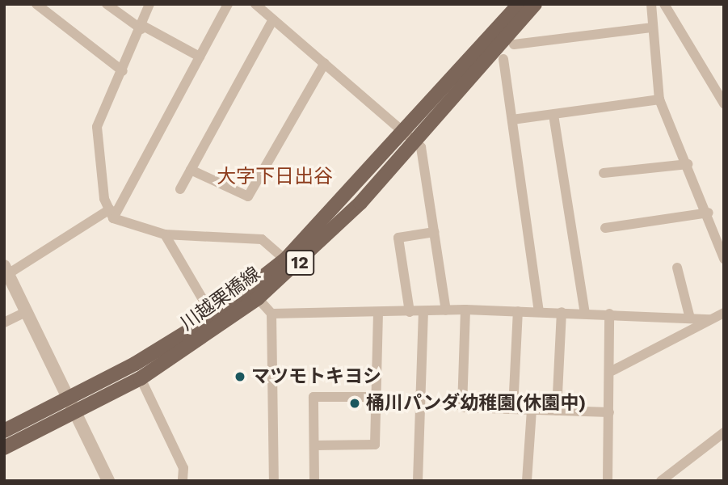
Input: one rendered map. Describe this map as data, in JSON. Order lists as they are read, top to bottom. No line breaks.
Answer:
{"streets":{"main road":["12","川越栗橋線"]},"districts":["大字下日出谷"],"places":["マツモトキヨシ","桶川パンダ幼稚園(休園中)"]}
